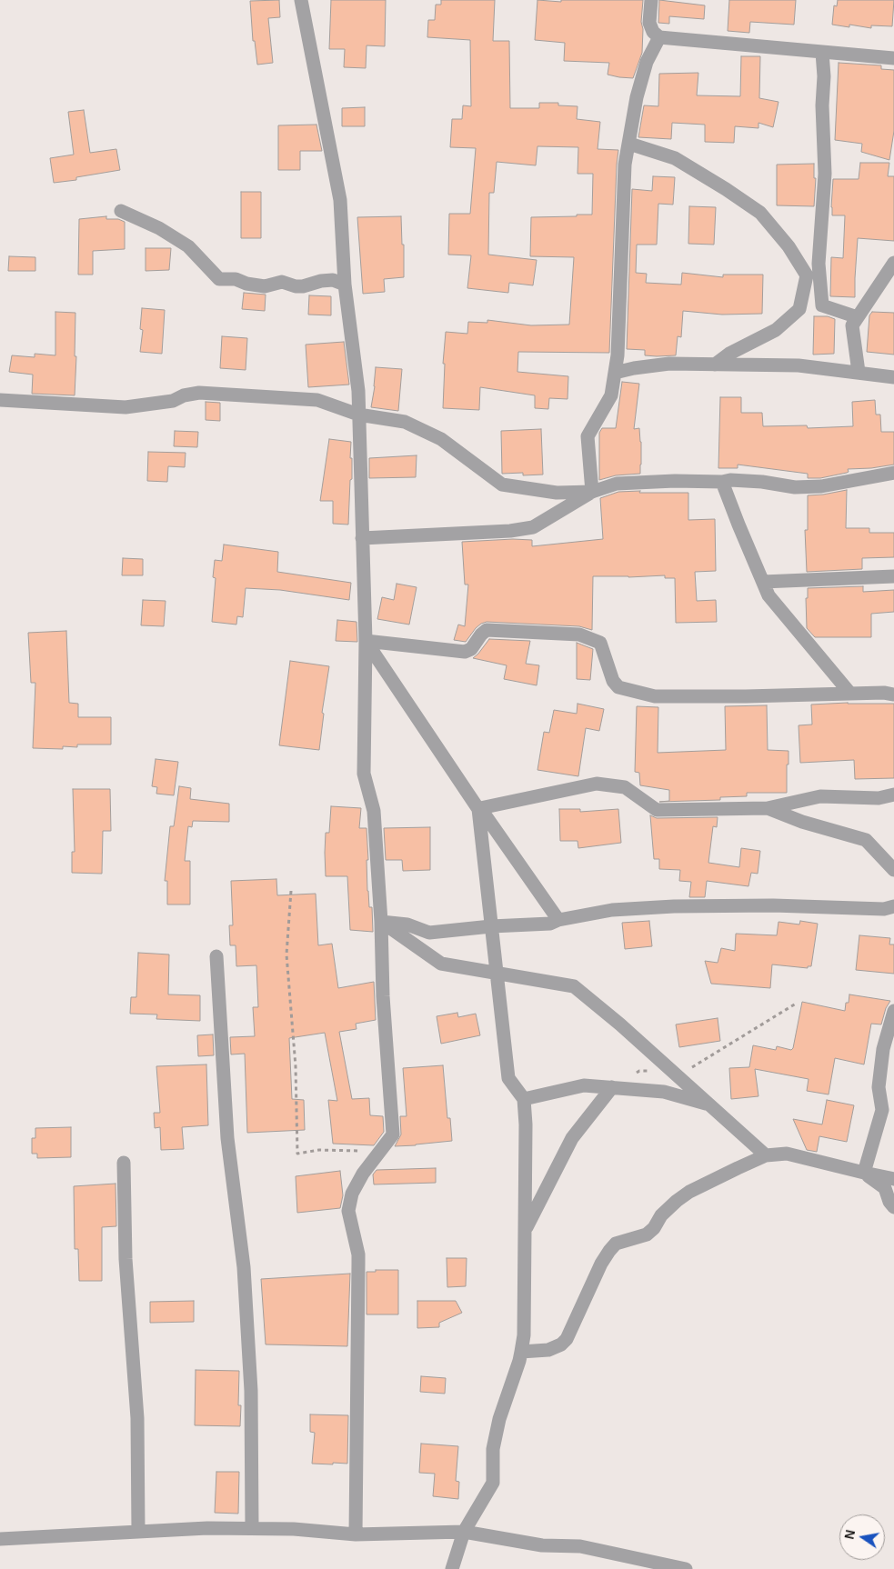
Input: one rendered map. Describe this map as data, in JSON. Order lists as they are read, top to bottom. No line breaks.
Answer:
{"north":"left"}
